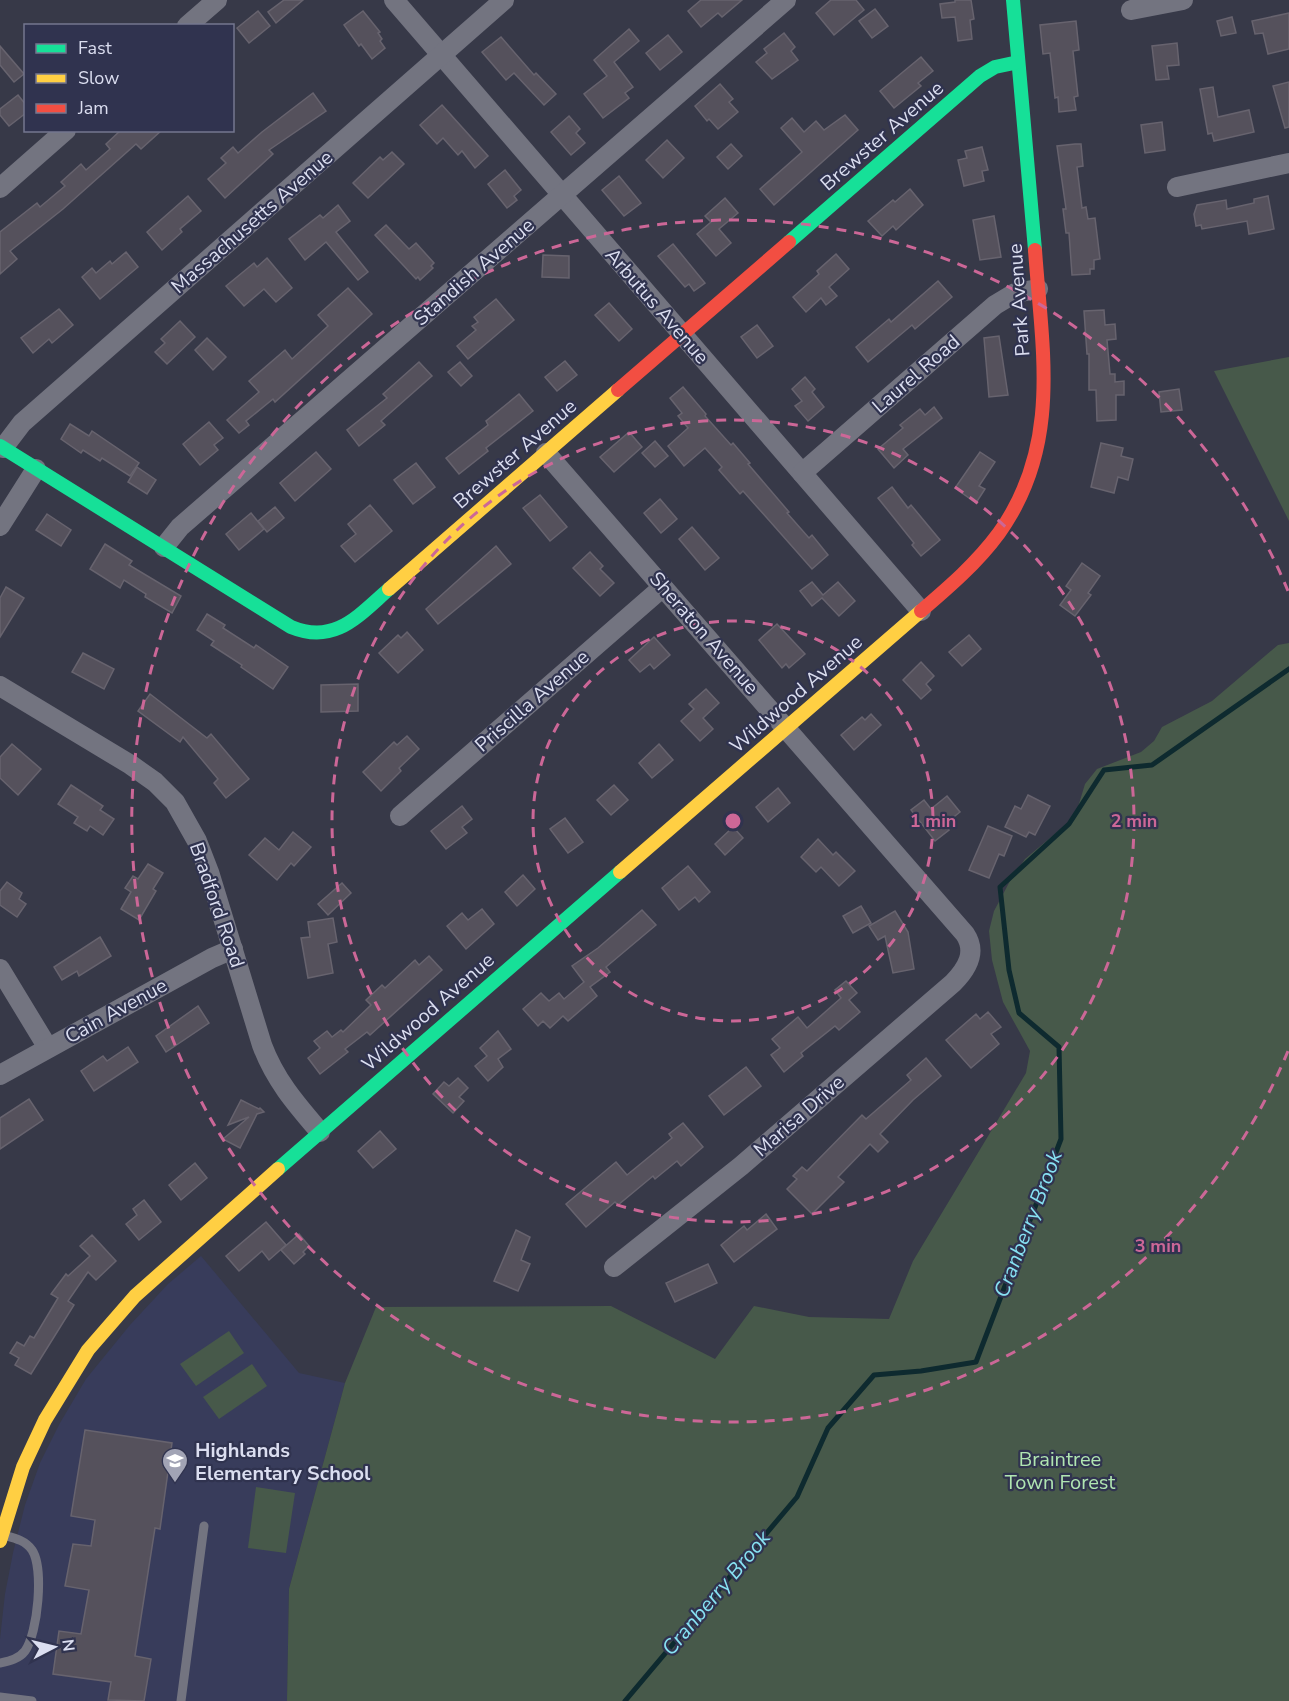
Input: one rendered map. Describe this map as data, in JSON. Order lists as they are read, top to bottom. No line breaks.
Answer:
{"streets":{"street":["Brewster Avenue","Massachusetts Avenue","Standish Avenue","Park Avenue","Arbutus Avenue","Laurel Road","Sheraton Avenue","Wildwood Avenue","Priscilla Avenue","Bradford Road","Cain Avenue","Marisa Drive"]},"crossings":[["Brewster Avenue","Massachusetts Avenue"],["Brewster Avenue","Standish Avenue"],["Brewster Avenue","Park Avenue"],["Brewster Avenue","Arbutus Avenue"],["Brewster Avenue","Sheraton Avenue"],["Massachusetts Avenue","Arbutus Avenue"],["Standish Avenue","Arbutus Avenue"],["Park Avenue","Laurel Road"],["Park Avenue","Wildwood Avenue"],["Arbutus Avenue","Laurel Road"],["Arbutus Avenue","Wildwood Avenue"],["Sheraton Avenue","Wildwood Avenue"],["Sheraton Avenue","Priscilla Avenue"],["Sheraton Avenue","Marisa Drive"],["Wildwood Avenue","Bradford Road"],["Bradford Road","Cain Avenue"]],"water":["Cranberry Brook"],"parks":["Braintree Town Forest"],"places":{"school or university":["Highlands Elementary School"]},"legend":["Fast","Slow","Jam"],"north":"right","rings":["1 min","2 min","3 min"]}
